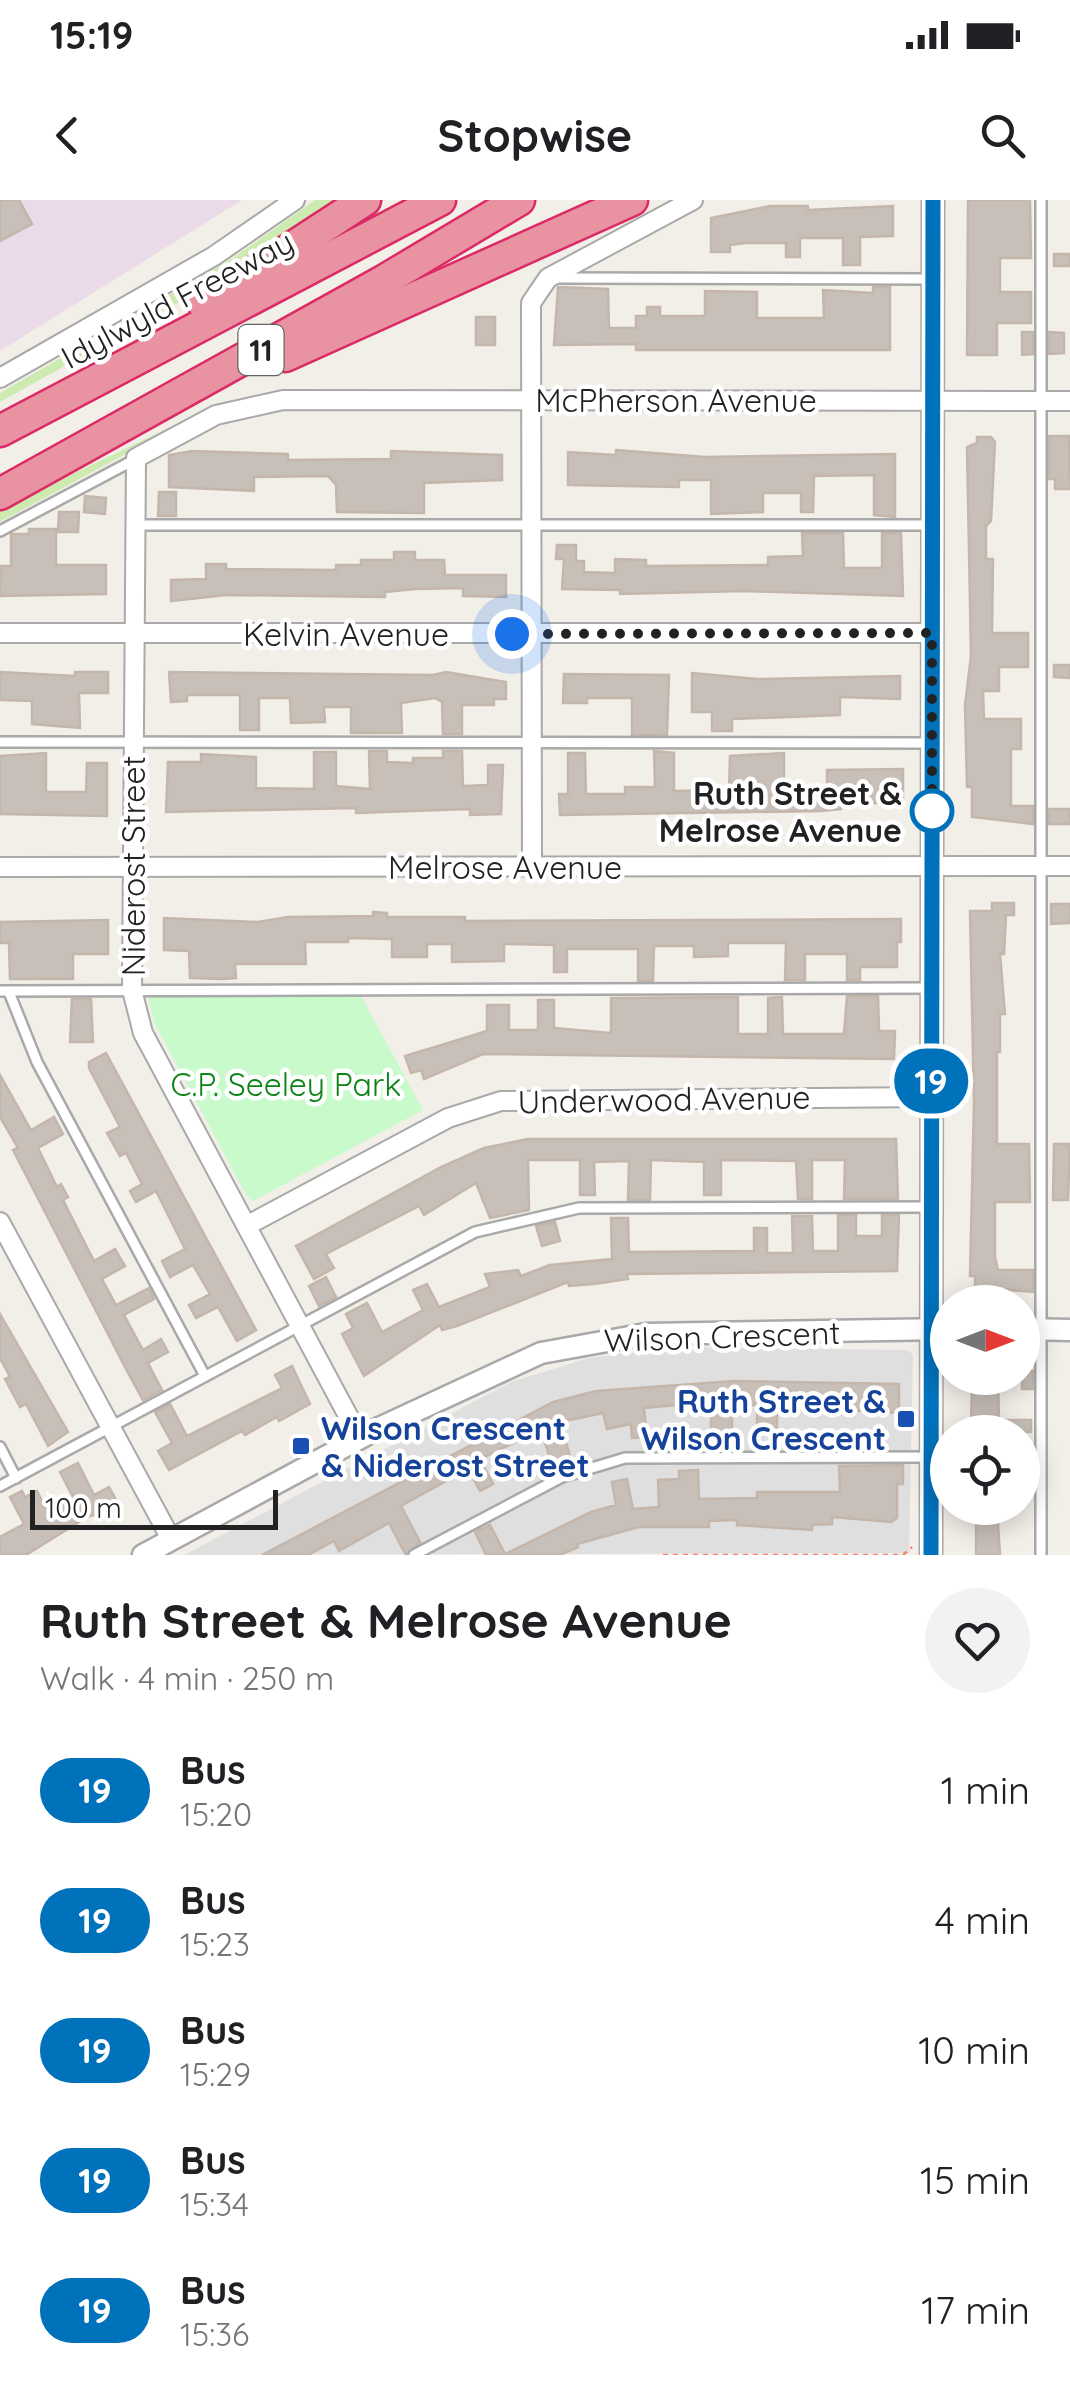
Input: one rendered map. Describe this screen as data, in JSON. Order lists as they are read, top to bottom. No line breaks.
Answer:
{"streets":{"highway":["Idylwyld Freeway","11"],"street":["McPherson Avenue","Kelvin Avenue","Niderost Street","Melrose Avenue","Underwood Avenue","Wilson Crescent"]},"crossings":[["McPherson Avenue","Niderost Street"],["Kelvin Avenue","Niderost Street"],["Niderost Street","Melrose Avenue"],["Niderost Street","Underwood Avenue"],["Niderost Street","Wilson Crescent"]],"parks":["C.P. Seeley Park"],"places":{"other":["Ruth Street & Melrose Avenue"],"transit":["Ruth Street & Wilson Crescent","Wilson Crescent & Niderost Street"]},"lines":["bus line 19"],"scale_bar":"100 m","north":"right","page":{"status":"15:19","header":"Stopwise","on_map":"19","scale":"100 m","heading":["Ruth Street & Melrose Avenue","Walk · 4 min · 250 m"],"list":[{"mark":"19","name":"Bus","note":"15:20","value":"1 min"},{"mark":"19","name":"Bus","note":"15:23","value":"4 min"},{"mark":"19","name":"Bus","note":"15:29","value":"10 min"},{"mark":"19","name":"Bus","note":"15:34","value":"15 min"},{"mark":"19","name":"Bus","note":"15:36","value":"17 min"}]}}
